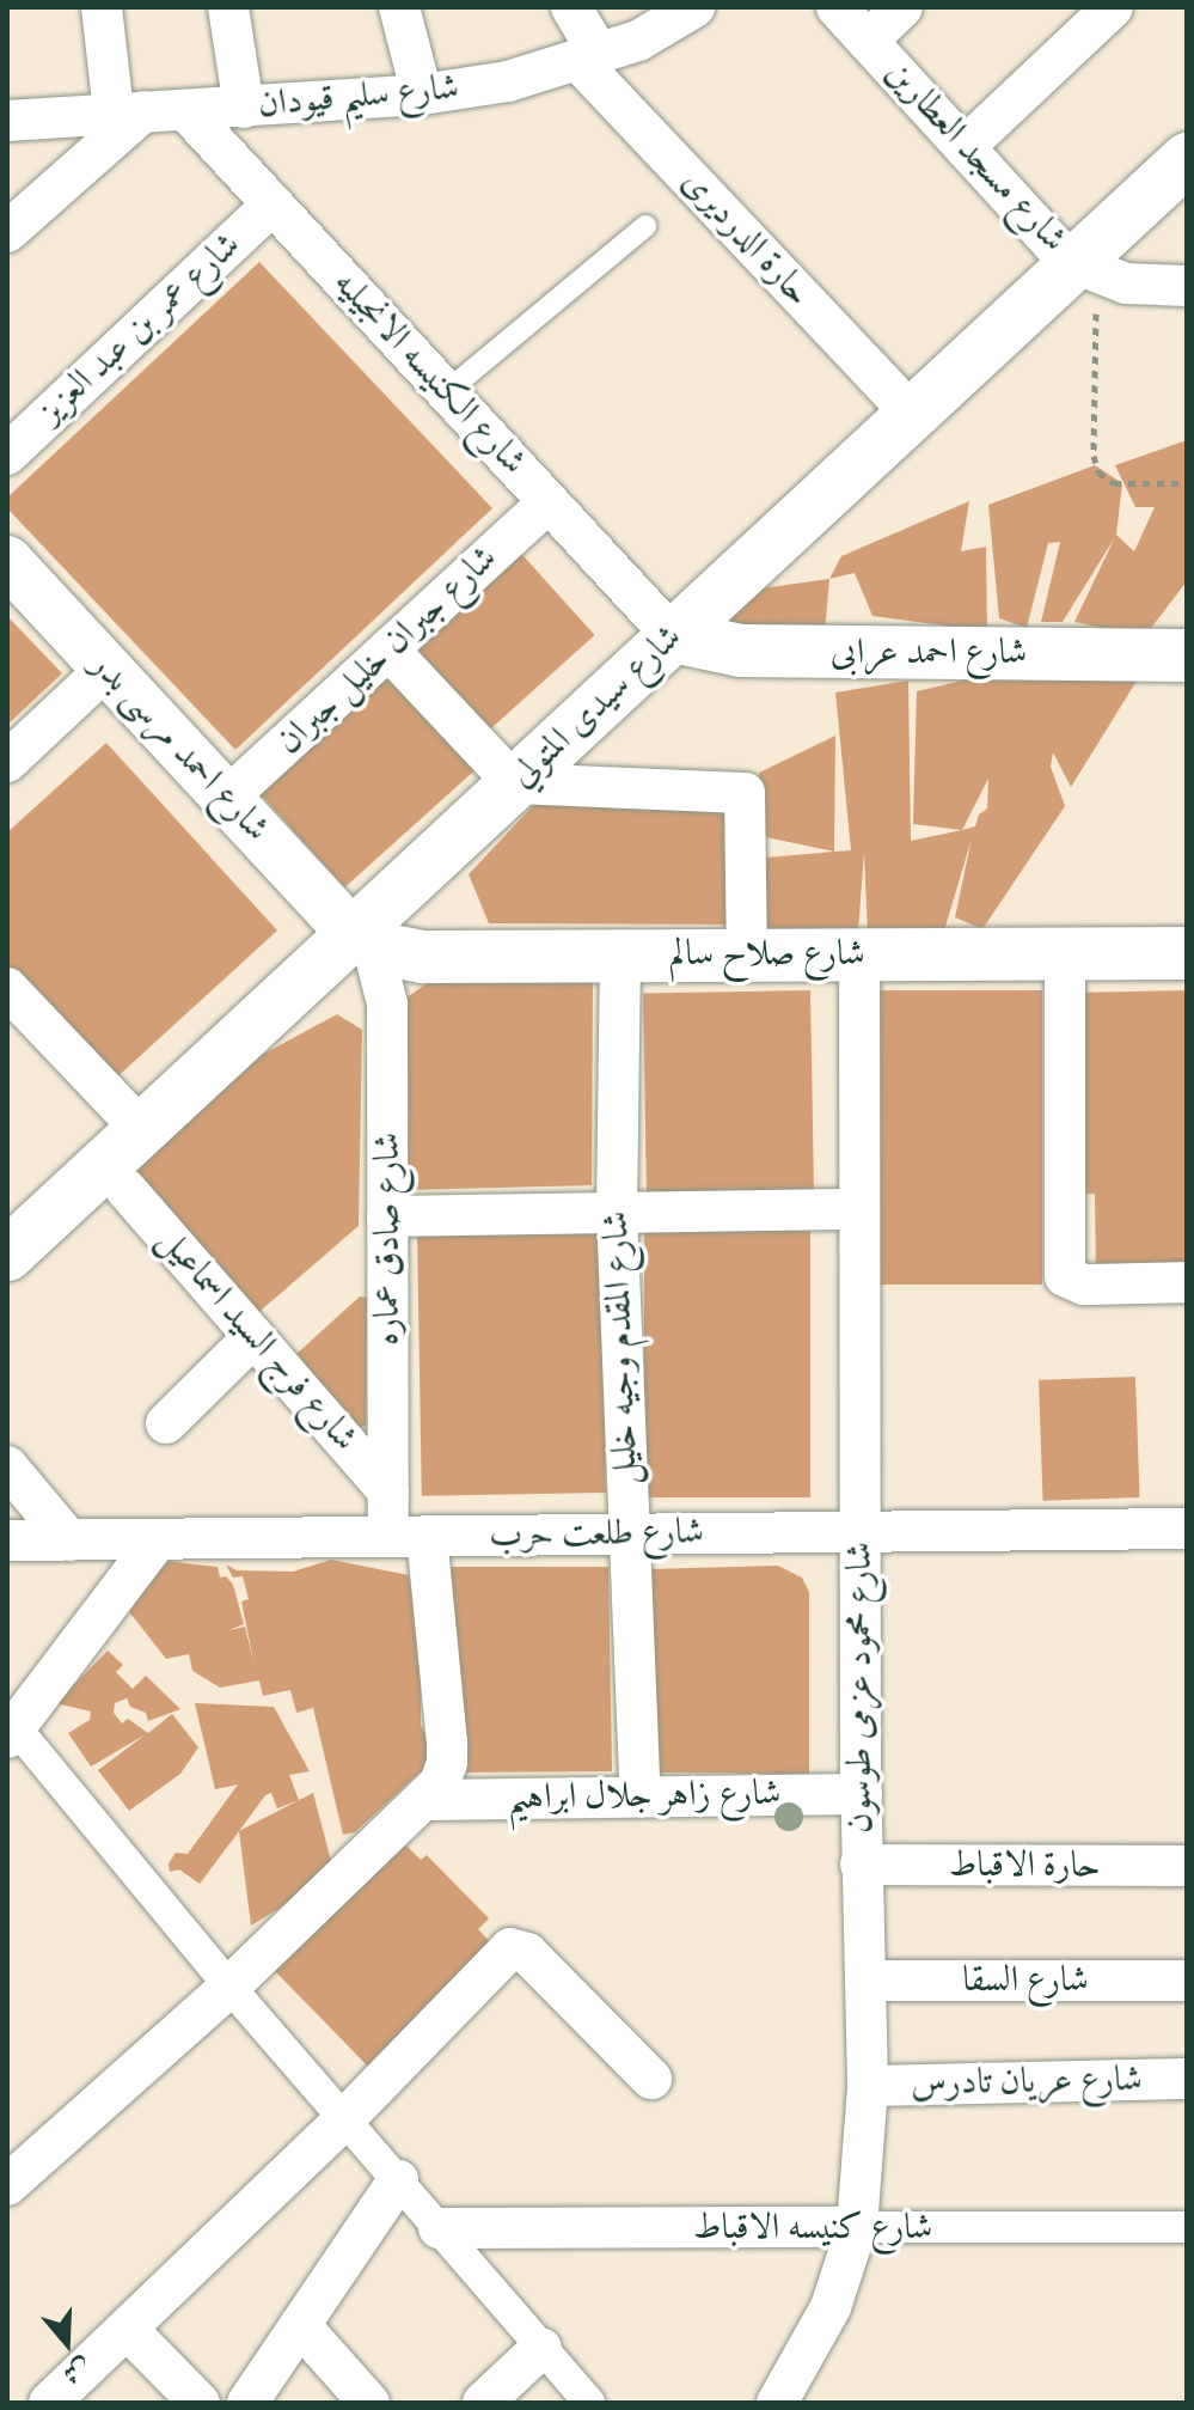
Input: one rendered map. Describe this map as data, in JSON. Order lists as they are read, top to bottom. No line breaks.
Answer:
{"streets":{"main road":["شارع احمد عرابى","شارع سيدى المتولي","شارع صلاح سالم"],"street":["شارع سليم قيودان","شارع مسجد العطارين","حارة الدرديرى","شارع عمر بن عبد العزيز","شارع الكنيسه الانجيليه","شارع جبران خليل جبران","شارع احمد مرسى بدر","شارع صادق عماره","شارع فرج السيد اسماعيل","شارع المقدم وجيه خليل","شارع طلعت حرب","شارع محمود عزمى طوسون","شارع زاهر جلال ابراهيم","حارة الاقباط","شارع السقا","شارع عريان تادرس","شارع كنيسه الاقباط"]},"crossings":[["شارع سليم قيودان","حارة الدرديرى"],["شارع سليم قيودان","شارع الكنيسه الانجيليه"],["شارع مسجد العطارين","شارع سيدى المتولي"],["حارة الدرديرى","شارع سيدى المتولي"],["شارع عمر بن عبد العزيز","شارع الكنيسه الانجيليه"],["شارع الكنيسه الانجيليه","شارع جبران خليل جبران"],["شارع الكنيسه الانجيليه","شارع احمد عرابى"],["شارع الكنيسه الانجيليه","شارع سيدى المتولي"],["شارع جبران خليل جبران","شارع احمد مرسى بدر"],["شارع احمد عرابى","شارع سيدى المتولي"],["شارع سيدى المتولي","شارع احمد مرسى بدر"],["شارع سيدى المتولي","شارع صلاح سالم"],["شارع سيدى المتولي","شارع صادق عماره"],["شارع احمد مرسى بدر","شارع صلاح سالم"],["شارع احمد مرسى بدر","شارع صادق عماره"],["شارع صلاح سالم","شارع صادق عماره"],["شارع صلاح سالم","شارع المقدم وجيه خليل"],["شارع صلاح سالم","شارع محمود عزمى طوسون"],["شارع صادق عماره","شارع فرج السيد اسماعيل"],["شارع صادق عماره","شارع طلعت حرب"],["شارع صادق عماره","شارع زاهر جلال ابراهيم"],["شارع المقدم وجيه خليل","شارع طلعت حرب"],["شارع المقدم وجيه خليل","شارع زاهر جلال ابراهيم"],["شارع طلعت حرب","شارع محمود عزمى طوسون"],["شارع محمود عزمى طوسون","شارع زاهر جلال ابراهيم"],["شارع محمود عزمى طوسون","حارة الاقباط"],["شارع محمود عزمى طوسون","شارع السقا"],["شارع محمود عزمى طوسون","شارع عريان تادرس"],["شارع محمود عزمى طوسون","شارع كنيسه الاقباط"]],"north":"bottom"}
